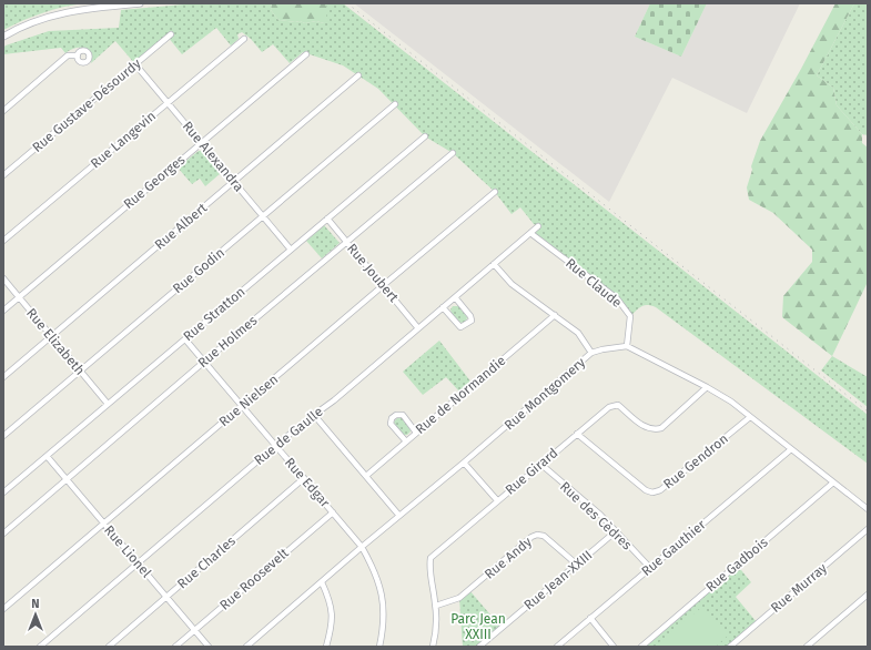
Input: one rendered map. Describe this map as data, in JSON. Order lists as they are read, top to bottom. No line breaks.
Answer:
{"streets":{"street":["Rue Gustave-Désourdy","Rue Langevin","Rue Alexandra","Rue Georges","Rue Albert","Rue Godin","Rue Joubert","Rue Claude","Rue Stratton","Rue Elizabeth","Rue Holmes","Rue Montgomery","Rue de Normandie","Rue Nielsen","Rue de Gaulle","Rue Gendron","Rue Girard","Rue Edgar","Rue des Cèdres","Rue Gauthier","Rue Lionel","Rue Andy","Rue Charles","Rue Gadbois","Rue Roosevelt","Rue Jean-XXIII","Rue Murray"]},"crossings":[["Rue Gustave-Désourdy","Rue Alexandra"],["Rue Langevin","Rue Alexandra"],["Rue Alexandra","Rue Georges"],["Rue Alexandra","Rue Albert"],["Rue Alexandra","Rue Godin"],["Rue Alexandra","Rue Stratton"],["Rue Georges","Rue Elizabeth"],["Rue Albert","Rue Elizabeth"],["Rue Godin","Rue Elizabeth"],["Rue Joubert","Rue Stratton"],["Rue Joubert","Rue Holmes"],["Rue Joubert","Rue Nielsen"],["Rue Joubert","Rue de Gaulle"],["Rue Claude","Rue Montgomery"],["Rue Claude","Rue de Gaulle"],["Rue Stratton","Rue Elizabeth"],["Rue Stratton","Rue Edgar"],["Rue Stratton","Rue Lionel"],["Rue Holmes","Rue Edgar"],["Rue Holmes","Rue Lionel"],["Rue Montgomery","Rue Edgar"],["Rue Nielsen","Rue Edgar"],["Rue Nielsen","Rue Lionel"],["Rue de Gaulle","Rue Edgar"],["Rue de Gaulle","Rue Lionel"],["Rue Gendron","Rue Girard"],["Rue Girard","Rue des Cèdres"],["Rue Girard","Rue Andy"],["Rue Edgar","Rue Charles"],["Rue Edgar","Rue Roosevelt"],["Rue des Cèdres","Rue Gauthier"],["Rue des Cèdres","Rue Jean-XXIII"],["Rue Lionel","Rue Charles"],["Rue Lionel","Rue Roosevelt"],["Rue Andy","Rue Jean-XXIII"]],"parks":["Parc Jean XXIII"],"north":"top"}
